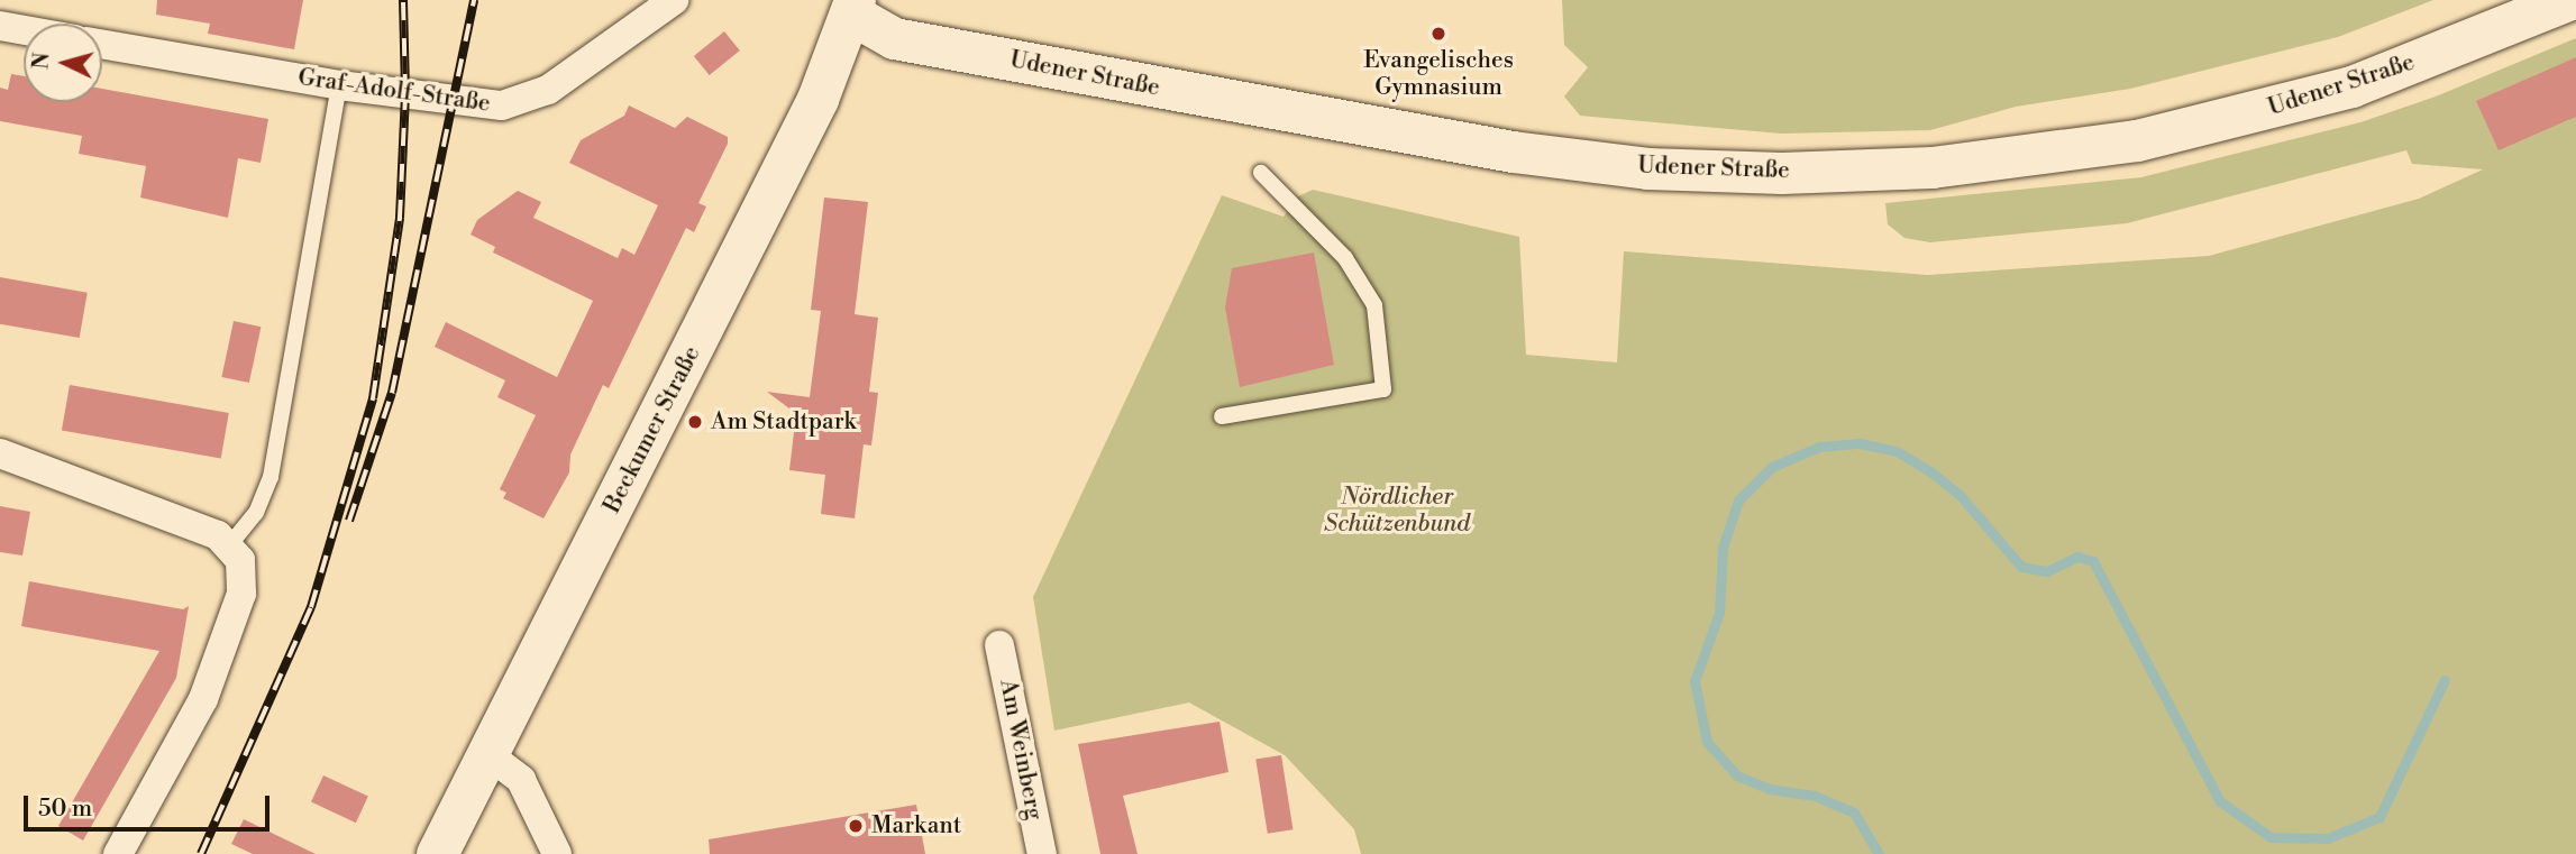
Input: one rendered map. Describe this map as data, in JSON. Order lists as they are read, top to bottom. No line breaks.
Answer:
{"streets":{"main road":["Udener Straße","Beckumer Straße"],"street":["Graf-Adolf-Straße","Am Weinberg"]},"crossings":[["Udener Straße","Beckumer Straße"]],"parks":["Nördlicher Schützenbund"],"places":["Evangelisches Gymnasium","Am Stadtpark","Markant"],"scale_bar":"50 m","north":"left"}
